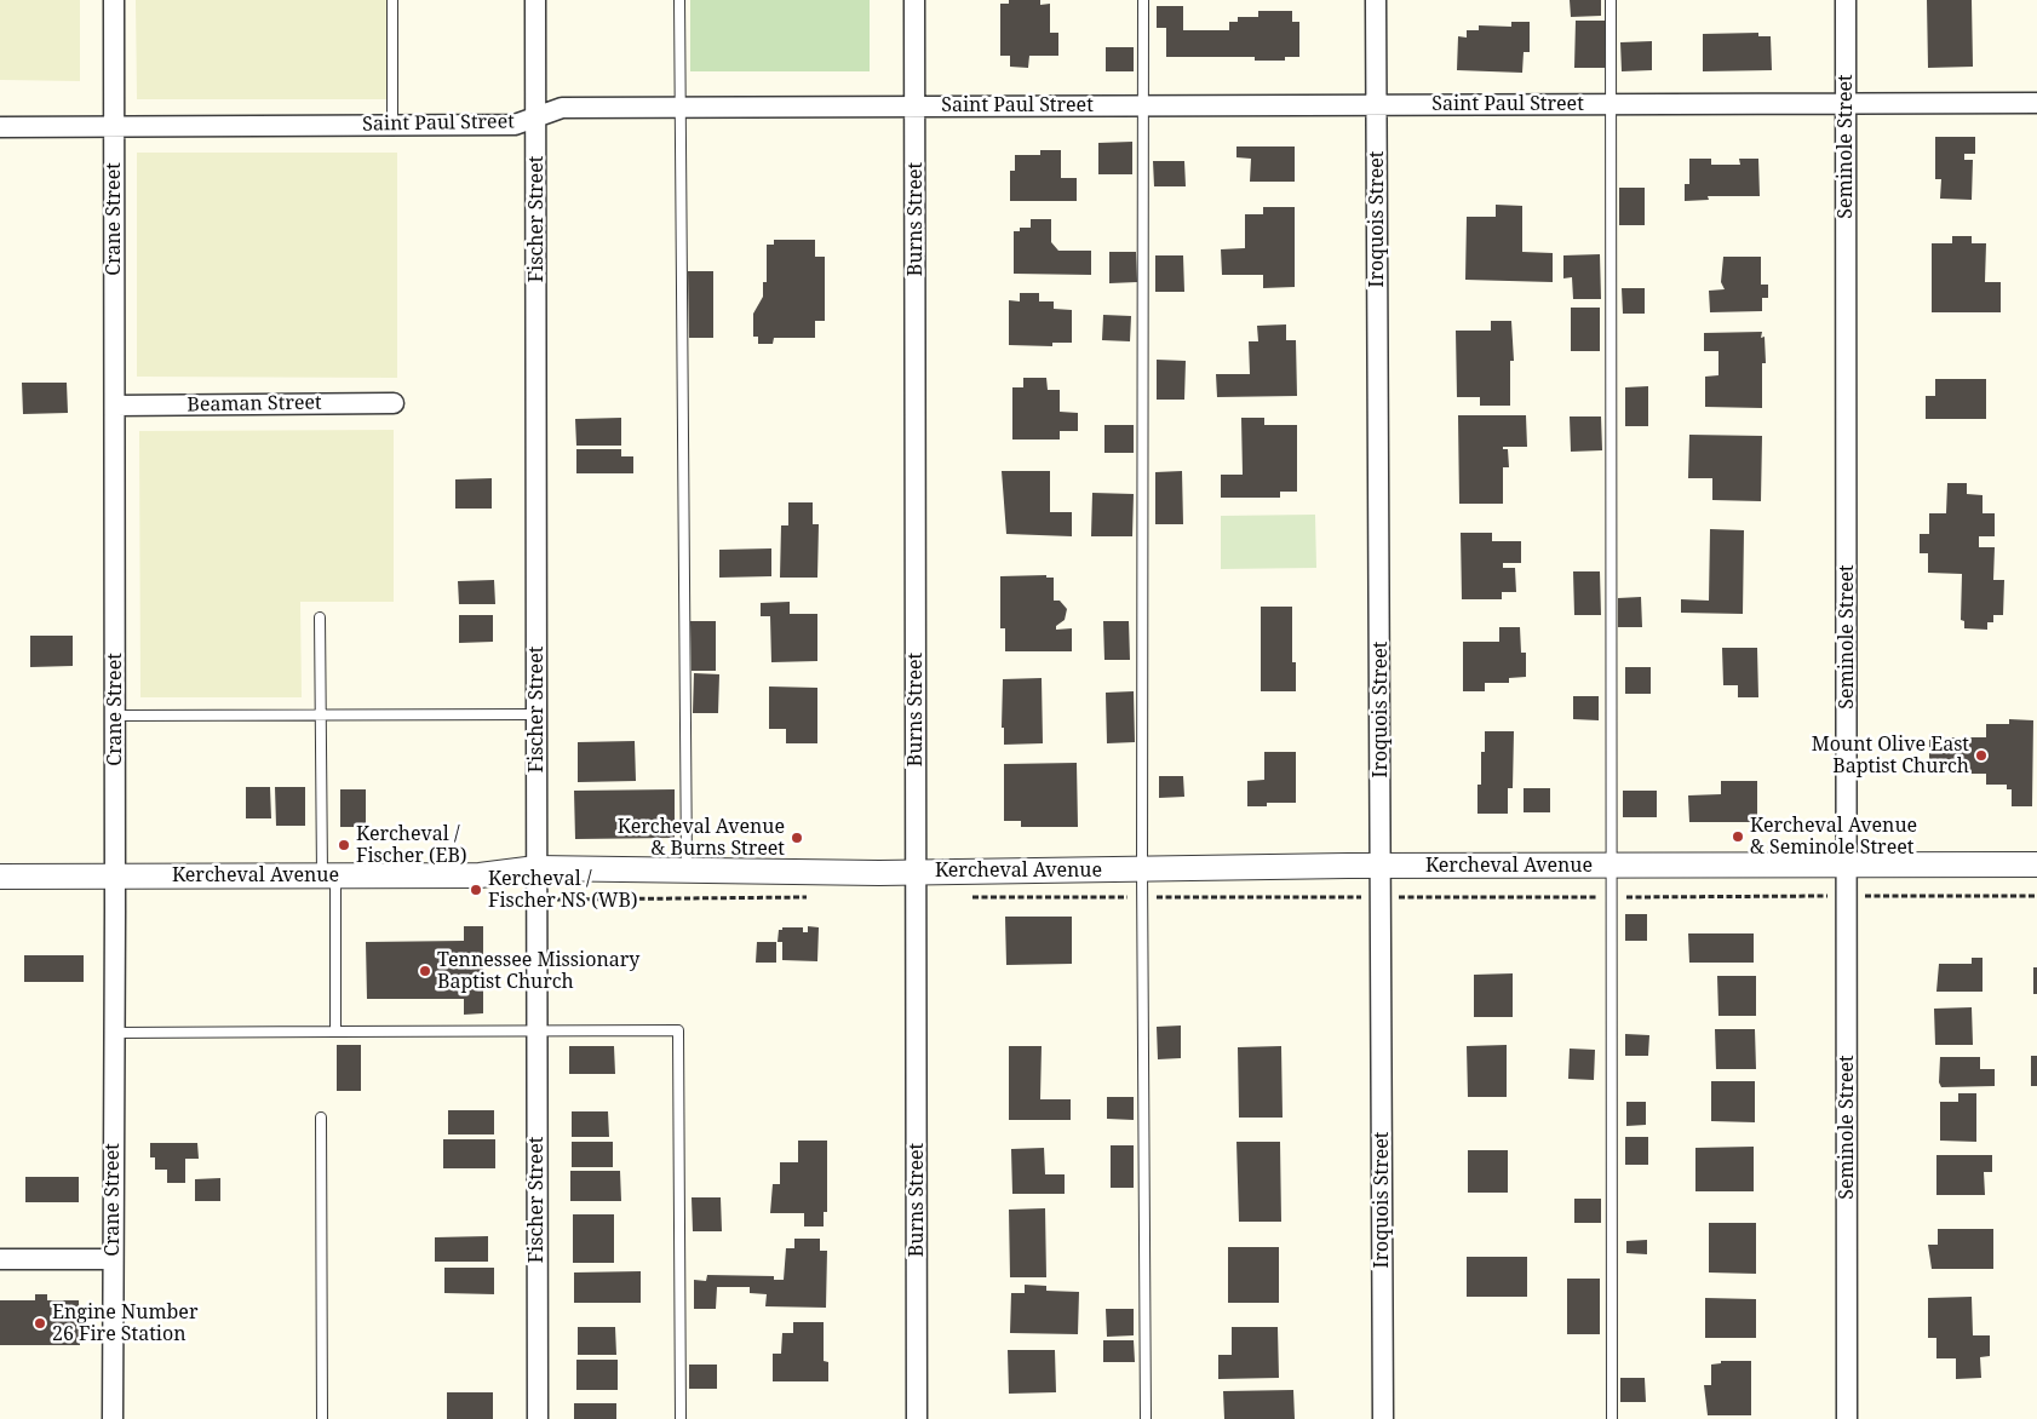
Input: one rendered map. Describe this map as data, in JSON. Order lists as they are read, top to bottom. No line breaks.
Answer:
{"streets":{"street":["Saint Paul Street","Seminole Street","Crane Street","Fischer Street","Burns Street","Iroquois Street","Beaman Street","Kercheval Avenue"]},"crossings":[["Saint Paul Street","Seminole Street"],["Saint Paul Street","Crane Street"],["Saint Paul Street","Fischer Street"],["Saint Paul Street","Burns Street"],["Saint Paul Street","Iroquois Street"],["Seminole Street","Kercheval Avenue"],["Crane Street","Beaman Street"],["Crane Street","Kercheval Avenue"],["Fischer Street","Kercheval Avenue"],["Burns Street","Kercheval Avenue"],["Iroquois Street","Kercheval Avenue"]],"places":["Mount Olive East Baptist Church","Kercheval Avenue & Seminole Street","Kercheval Avenue & Burns Street","Kercheval / Fischer (EB)","Kercheval / Fischer NS (WB)","Tennessee Missionary Baptist Church","Engine Number 26 Fire Station"]}
